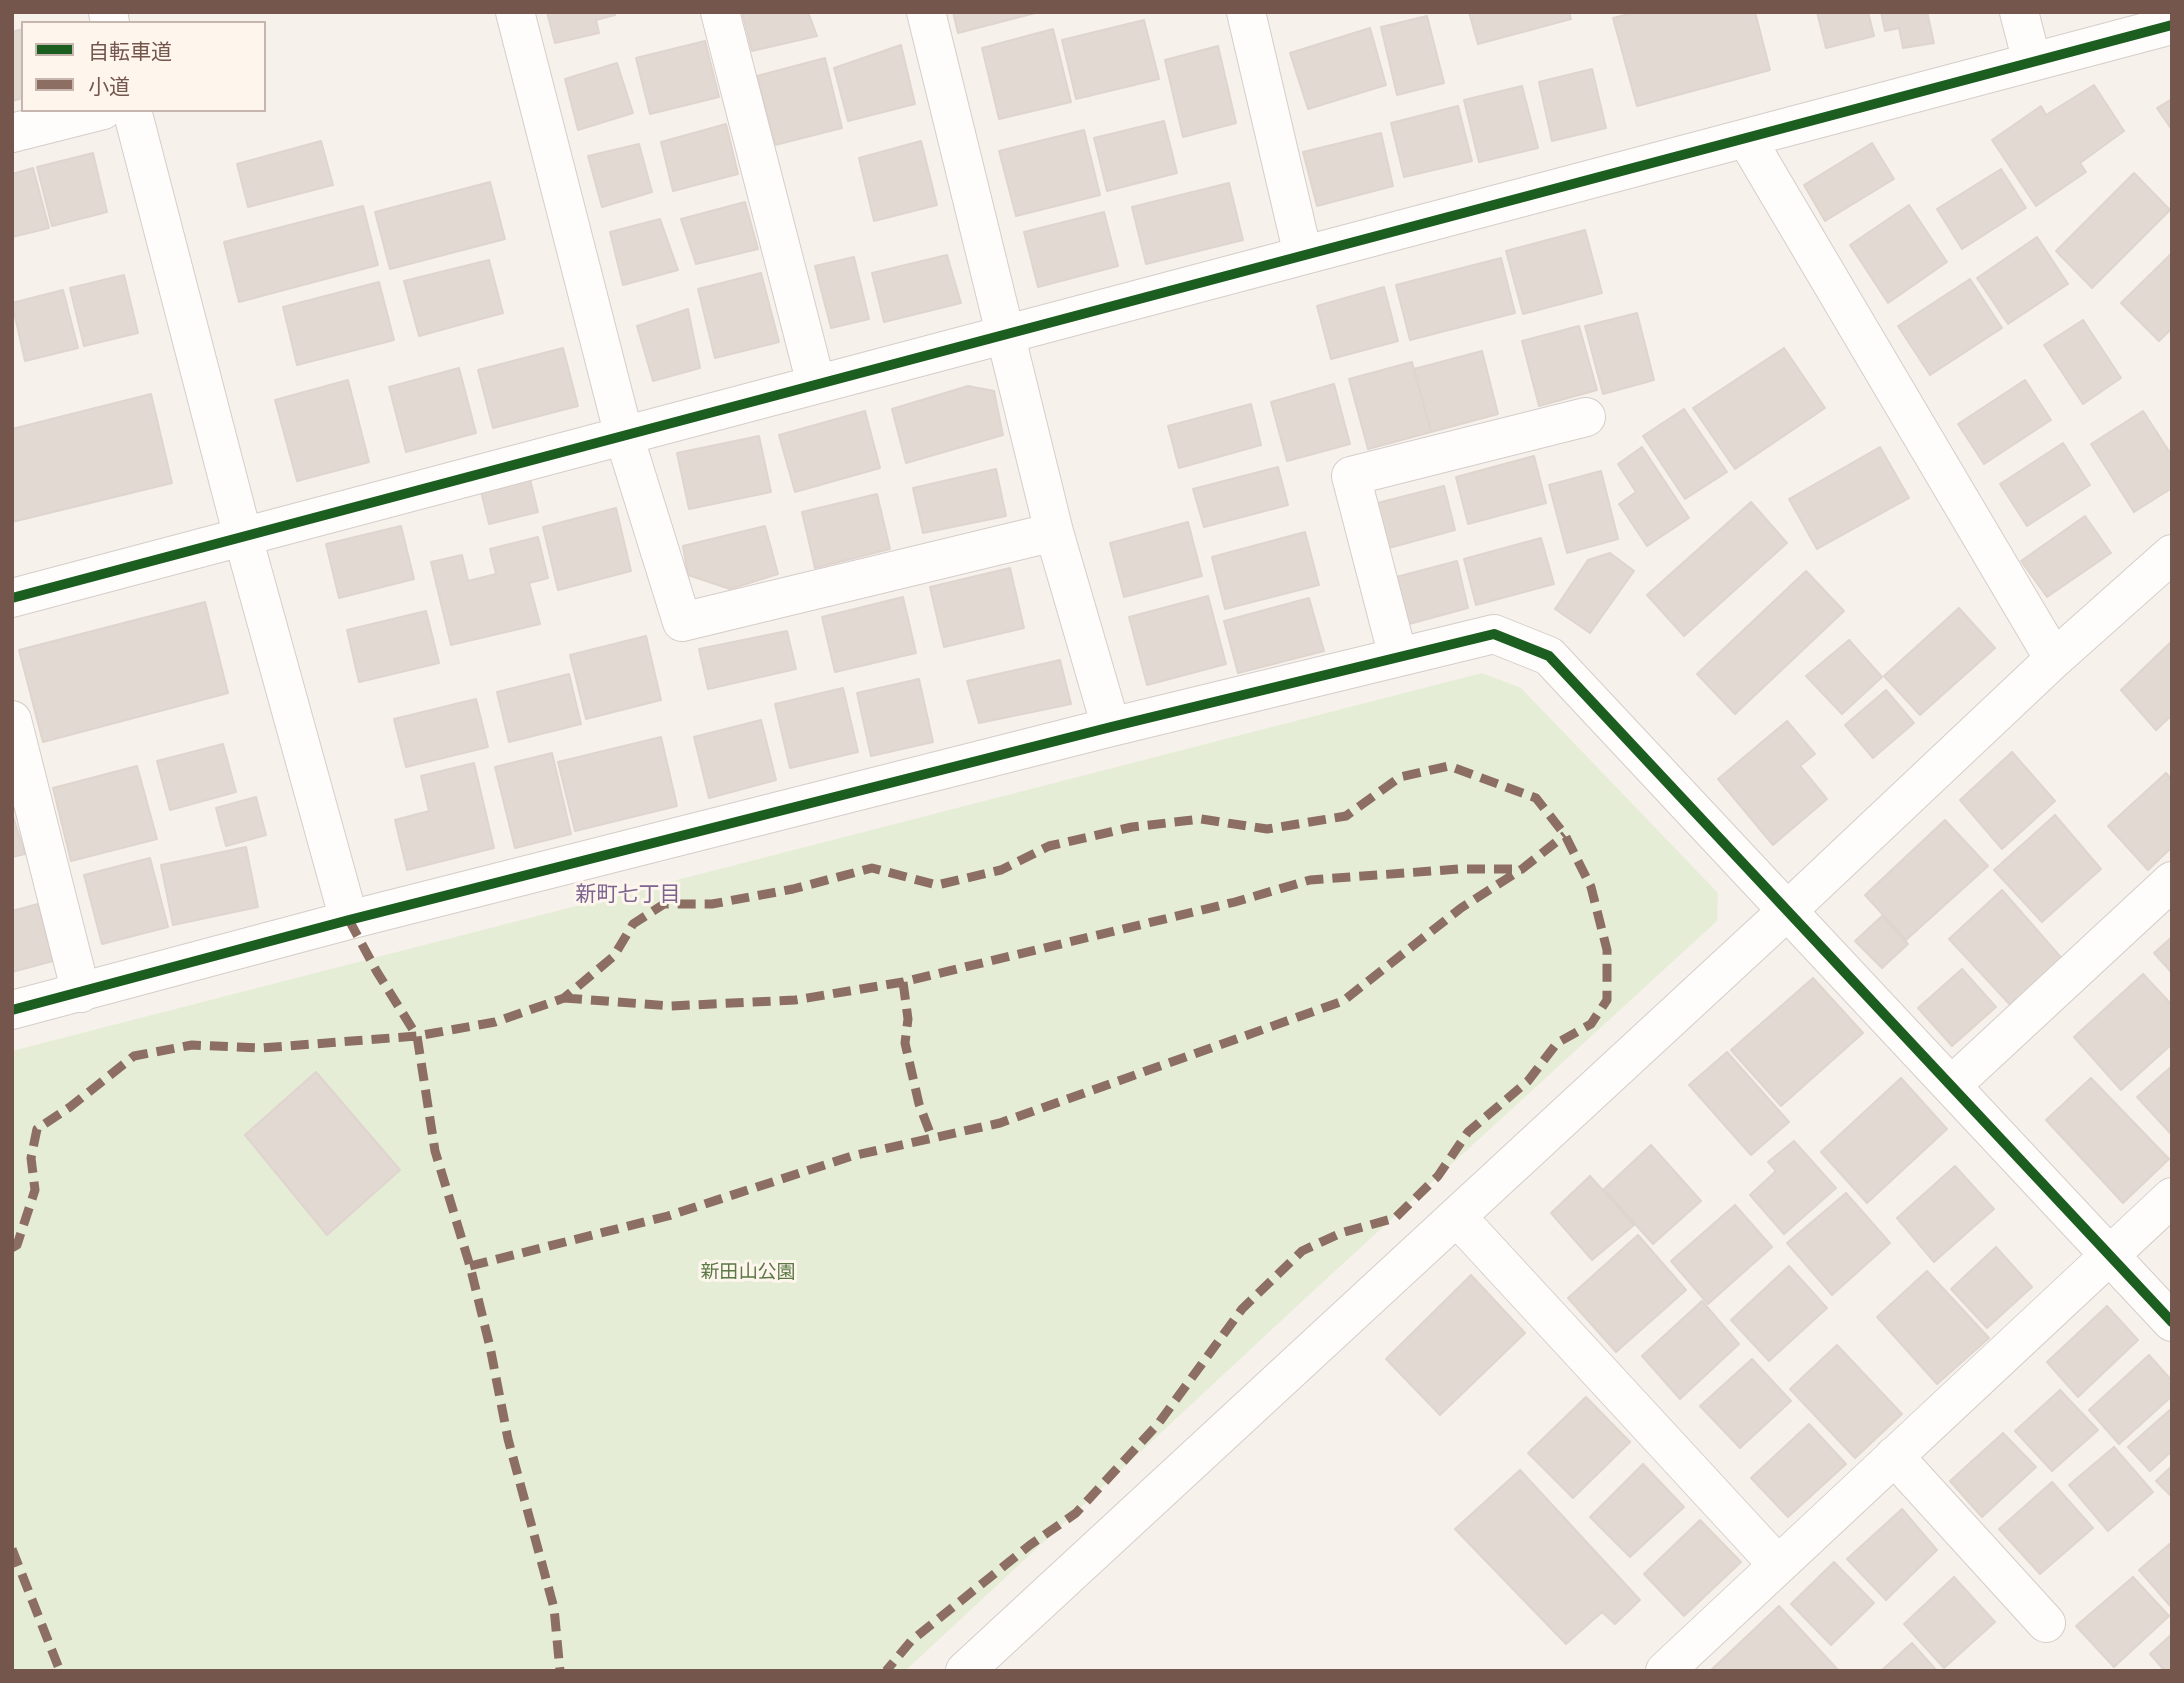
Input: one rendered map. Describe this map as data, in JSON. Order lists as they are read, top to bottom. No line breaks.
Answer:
{"districts":["新町七丁目"],"parks":["新田山公園"],"legend":["自転車道","小道"]}
